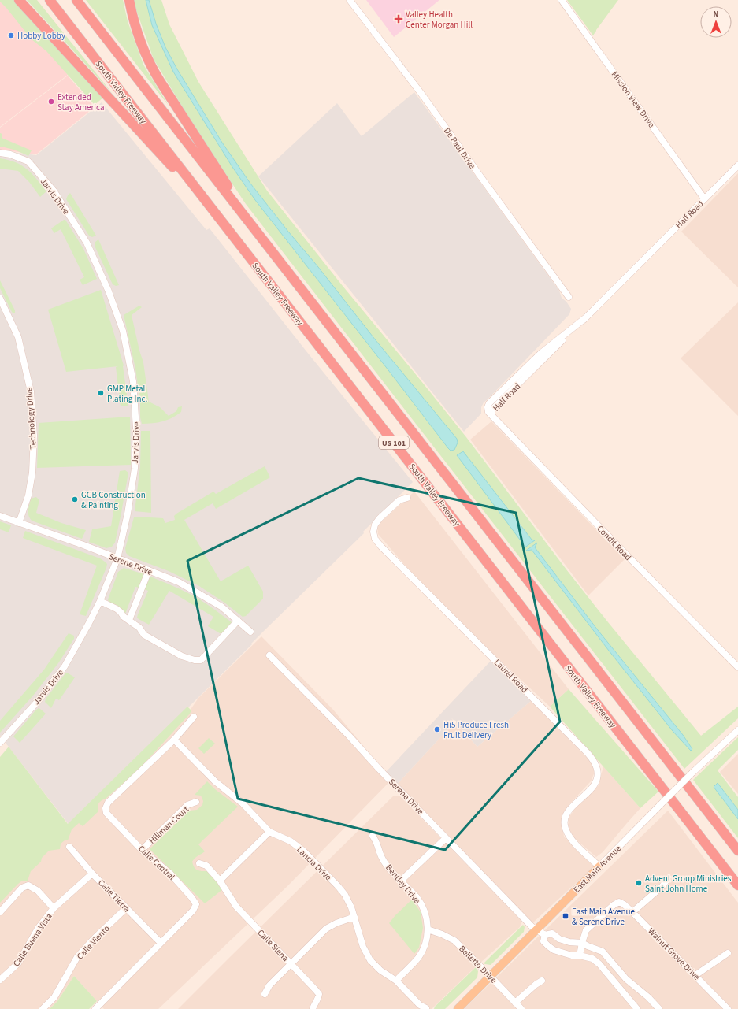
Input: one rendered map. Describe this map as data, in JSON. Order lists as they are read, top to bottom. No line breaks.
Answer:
{"streets":{"highway":["South Valley Freeway","US 101"],"main road":["East Main Avenue"],"street":["Mission View Drive","De Paul Drive","Jarvis Drive","Half Road","Technology Drive","Condit Road","Serene Drive","Laurel Road","Hillman Court","Calle Central","Lancia Drive","Bentley Drive","Calle Tierra","Calle Buena Vista","Calle Viento","Calle Siena","Walnut Grove Drive","Belletto Drive"]},"crossings":[["Mission View Drive","Half Road"],["Jarvis Drive","Serene Drive"],["Half Road","Condit Road"],["Technology Drive","Serene Drive"],["Serene Drive","East Main Avenue"],["Serene Drive","Walnut Grove Drive"],["Laurel Road","East Main Avenue"],["Hillman Court","Calle Central"],["Calle Central","Lancia Drive"],["Calle Central","Calle Tierra"],["Lancia Drive","Bentley Drive"],["East Main Avenue","Belletto Drive"],["Bentley Drive","Belletto Drive"],["Calle Tierra","Calle Buena Vista"],["Calle Tierra","Calle Viento"]],"places":{"health":["Valley Health Center Morgan Hill"],"other":["Hobby Lobby","Extended Stay America","GMP Metal Plating Inc.","GGB Construction & Painting","Hi5 Produce Fresh Fruit Delivery","Advent Group Ministries Saint John Home"],"transit":["East Main Avenue & Serene Drive"]},"north":"top"}
